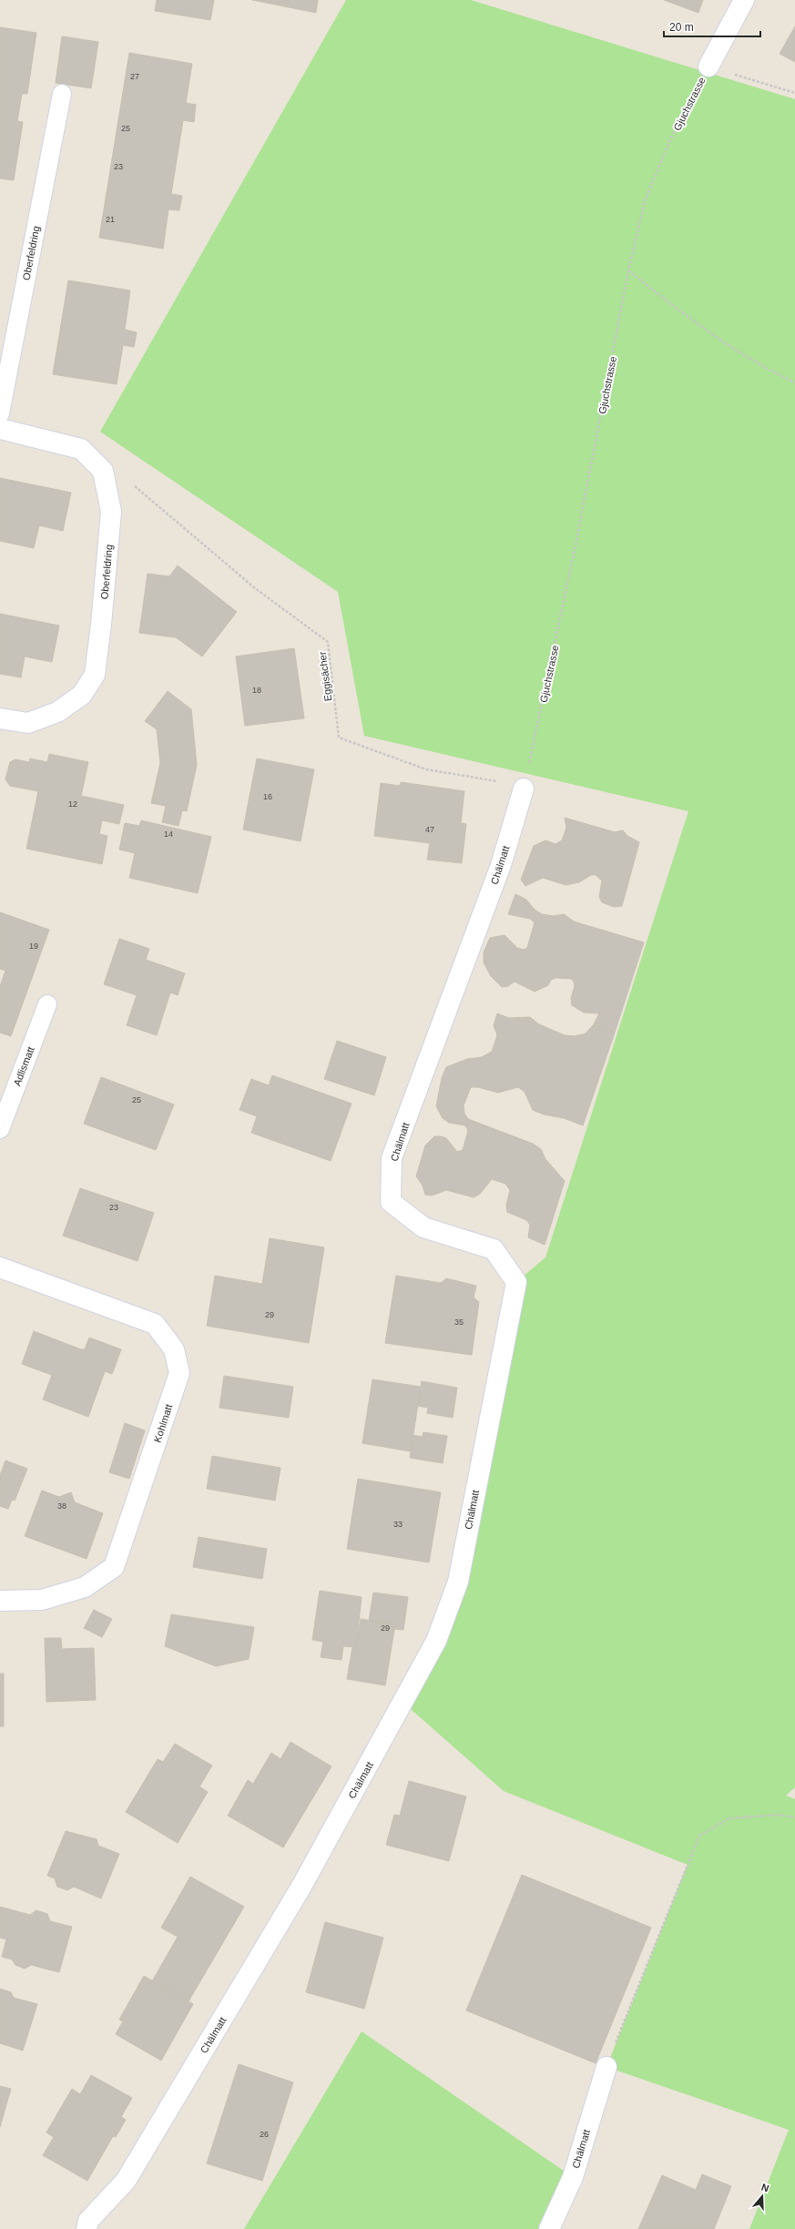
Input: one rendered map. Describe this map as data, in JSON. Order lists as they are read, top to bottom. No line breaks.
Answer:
{"streets":{"street":["Gjuchstrasse","Oberfeldring","Chälmatt","Kohlmatt"],"lane":["Adlismatt"],"path":["Eggisächer"]},"crossings":[["Gjuchstrasse","Eggisächer"],["Gjuchstrasse","Chälmatt"],["Oberfeldring","Eggisächer"],["Eggisächer","Chälmatt"]],"house_numbers":["27","25","23","21","18","16","12","47","14","19","25","23","29","35","38","33","29","26"],"scale_bar":"20 m","north":"top"}
